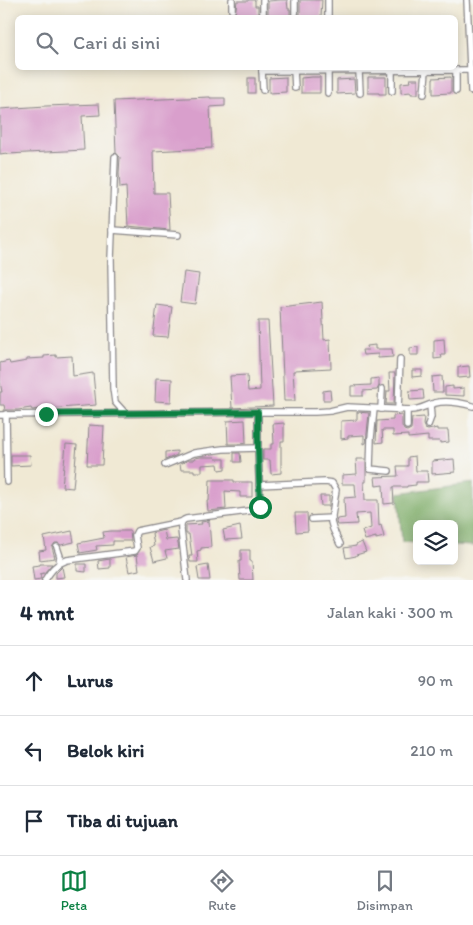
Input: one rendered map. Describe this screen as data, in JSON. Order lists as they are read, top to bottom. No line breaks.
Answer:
{"page":{"search":"Cari di sini","heading":["4 mnt","Jalan kaki · 300 m"],"list":[["Lurus","90 m"],["Belok kiri","210 m"],"Tiba di tujuan"],"nav":["Peta","Rute","Disimpan"]}}
